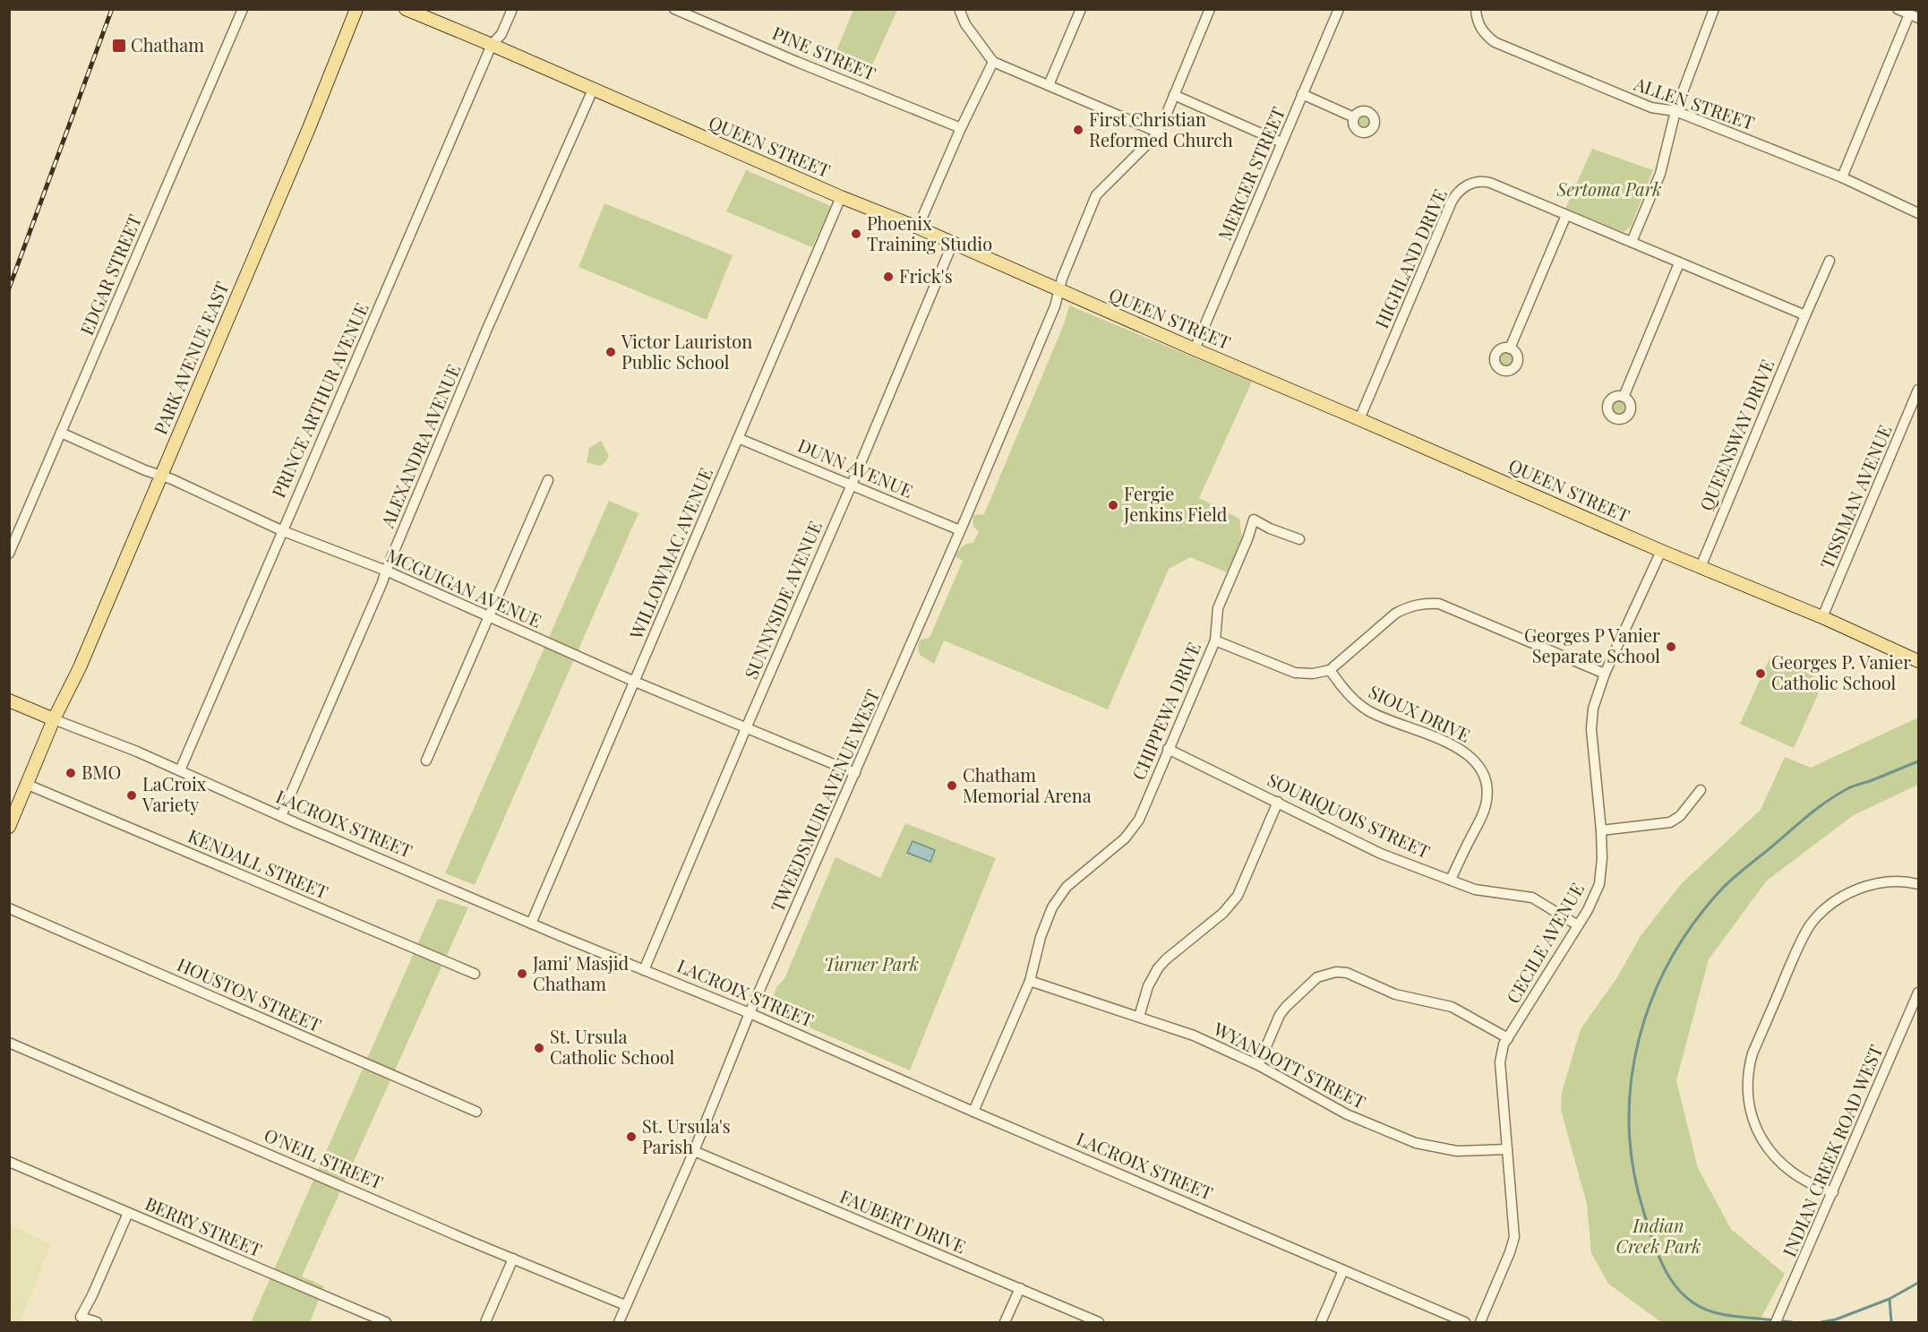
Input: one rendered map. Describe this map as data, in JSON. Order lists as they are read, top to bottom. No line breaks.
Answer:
{"streets":{"main road":["QUEEN STREET","PARK AVENUE EAST","LACROIX STREET"],"street":["PINE STREET","ALLEN STREET","MERCER STREET","HIGHLAND DRIVE","EDGAR STREET","PRINCE ARTHUR AVENUE","QUEENSWAY DRIVE","ALEXANDRA AVENUE","DUNN AVENUE","TISSIMAN AVENUE","WILLOWMAC AVENUE","MCGUIGAN AVENUE","SUNNYSIDE AVENUE","CHIPPEWA DRIVE","SIOUX DRIVE","TWEEDSMUIR AVENUE WEST","SOURIQUOIS STREET","KENDALL STREET","CECILE AVENUE","HOUSTON STREET","WYANDOTT STREET","INDIAN CREEK ROAD WEST","O'NEIL STREET","FAUBERT DRIVE","BERRY STREET"]},"crossings":[["QUEEN STREET","MERCER STREET"],["QUEEN STREET","HIGHLAND DRIVE"],["QUEEN STREET","PRINCE ARTHUR AVENUE"],["QUEEN STREET","QUEENSWAY DRIVE"],["QUEEN STREET","ALEXANDRA AVENUE"],["QUEEN STREET","TISSIMAN AVENUE"],["QUEEN STREET","WILLOWMAC AVENUE"],["QUEEN STREET","SUNNYSIDE AVENUE"],["QUEEN STREET","TWEEDSMUIR AVENUE WEST"],["QUEEN STREET","CECILE AVENUE"],["HIGHLAND DRIVE","QUEENSWAY DRIVE"],["EDGAR STREET","MCGUIGAN AVENUE"],["PARK AVENUE EAST","MCGUIGAN AVENUE"],["PARK AVENUE EAST","LACROIX STREET"],["PARK AVENUE EAST","KENDALL STREET"],["PRINCE ARTHUR AVENUE","MCGUIGAN AVENUE"],["PRINCE ARTHUR AVENUE","LACROIX STREET"],["ALEXANDRA AVENUE","MCGUIGAN AVENUE"],["ALEXANDRA AVENUE","LACROIX STREET"],["DUNN AVENUE","WILLOWMAC AVENUE"],["DUNN AVENUE","SUNNYSIDE AVENUE"],["DUNN AVENUE","TWEEDSMUIR AVENUE WEST"],["WILLOWMAC AVENUE","MCGUIGAN AVENUE"],["WILLOWMAC AVENUE","LACROIX STREET"],["MCGUIGAN AVENUE","SUNNYSIDE AVENUE"],["MCGUIGAN AVENUE","TWEEDSMUIR AVENUE WEST"],["SUNNYSIDE AVENUE","LACROIX STREET"],["CHIPPEWA DRIVE","SIOUX DRIVE"],["CHIPPEWA DRIVE","SOURIQUOIS STREET"],["CHIPPEWA DRIVE","LACROIX STREET"],["CHIPPEWA DRIVE","WYANDOTT STREET"],["SIOUX DRIVE","SOURIQUOIS STREET"],["TWEEDSMUIR AVENUE WEST","LACROIX STREET"],["TWEEDSMUIR AVENUE WEST","O'NEIL STREET"],["TWEEDSMUIR AVENUE WEST","FAUBERT DRIVE"],["SOURIQUOIS STREET","CECILE AVENUE"],["CECILE AVENUE","WYANDOTT STREET"]],"parks":["Sertoma Park","Turner Park","Indian Creek Park"],"places":{"transit":["Chatham"],"other":["First Christian Reformed Church","Phoenix Training Studio","Frick's","Victor Lauriston Public School","Fergie Jenkins Field","Georges P Vanier Separate School","Georges P. Vanier Catholic School","BMO","Chatham Memorial Arena","LaCroix Variety","Jami' Masjid Chatham","St. Ursula Catholic School","St. Ursula's Parish"]}}
